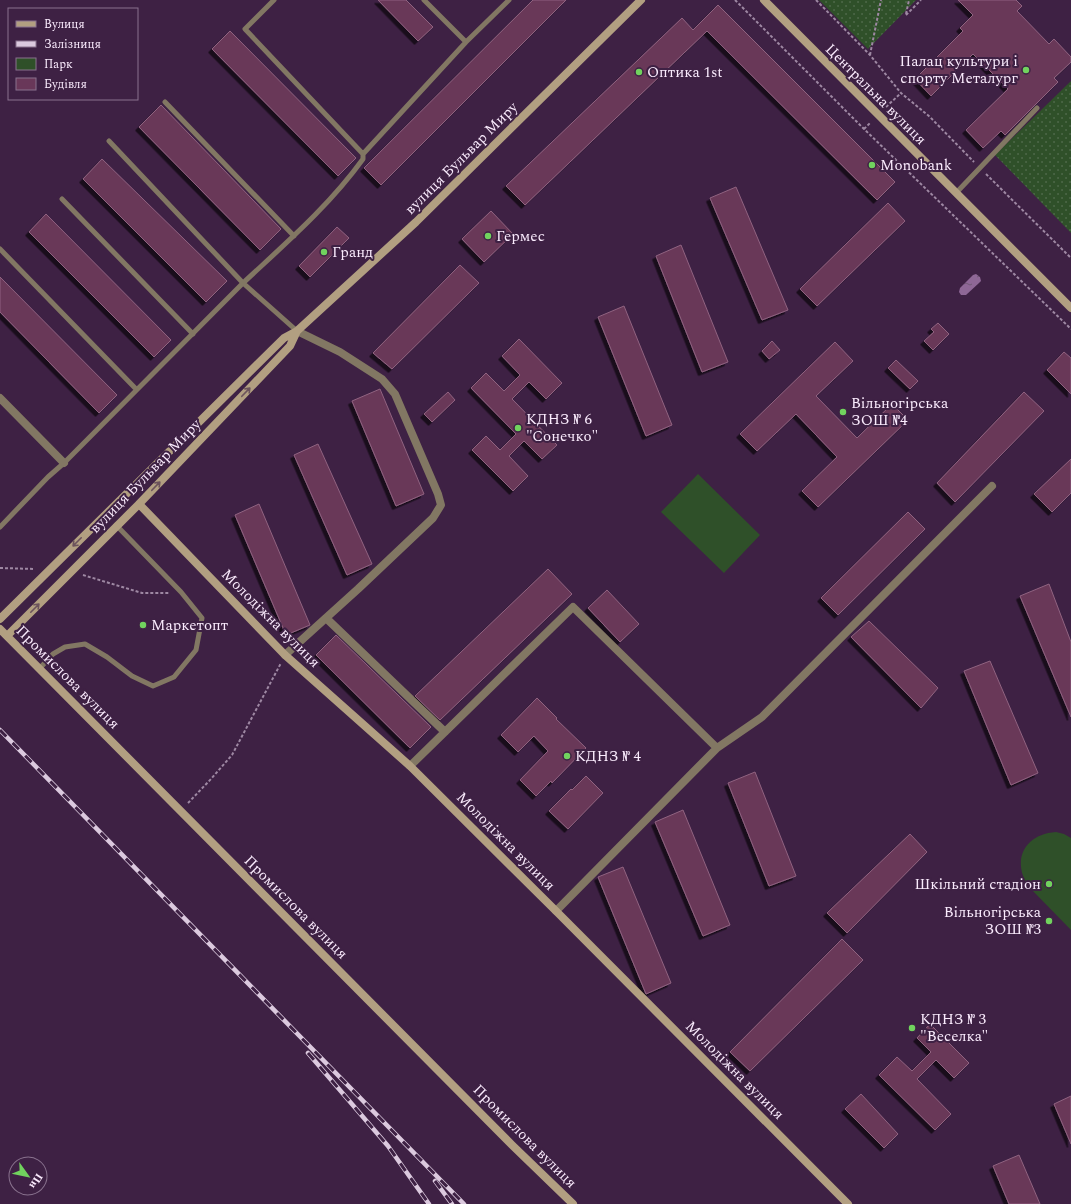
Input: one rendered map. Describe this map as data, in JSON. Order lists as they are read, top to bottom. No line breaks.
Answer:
{"streets":{"street":["Центральна вулиця","вулиця Бульвар Миру","Молодіжна вулиця","Промислова вулиця"]},"crossings":[["вулиця Бульвар Миру","Молодіжна вулиця"],["вулиця Бульвар Миру","Промислова вулиця"]],"places":["Палац культури і спорту Металург","Оптика 1st","Monobank","Гермес","Гранд","Вільногірська ЗОШ №4","КДНЗ № 6 \"Сонечко\"","Маркетопт","КДНЗ № 4","Шкільний стадіон","Вільногірська ЗОШ №3","КДНЗ № 3 \"Веселка\""],"legend":["Вулиця","Залізниця","Парк","Будівля"],"north":"bottom right"}
